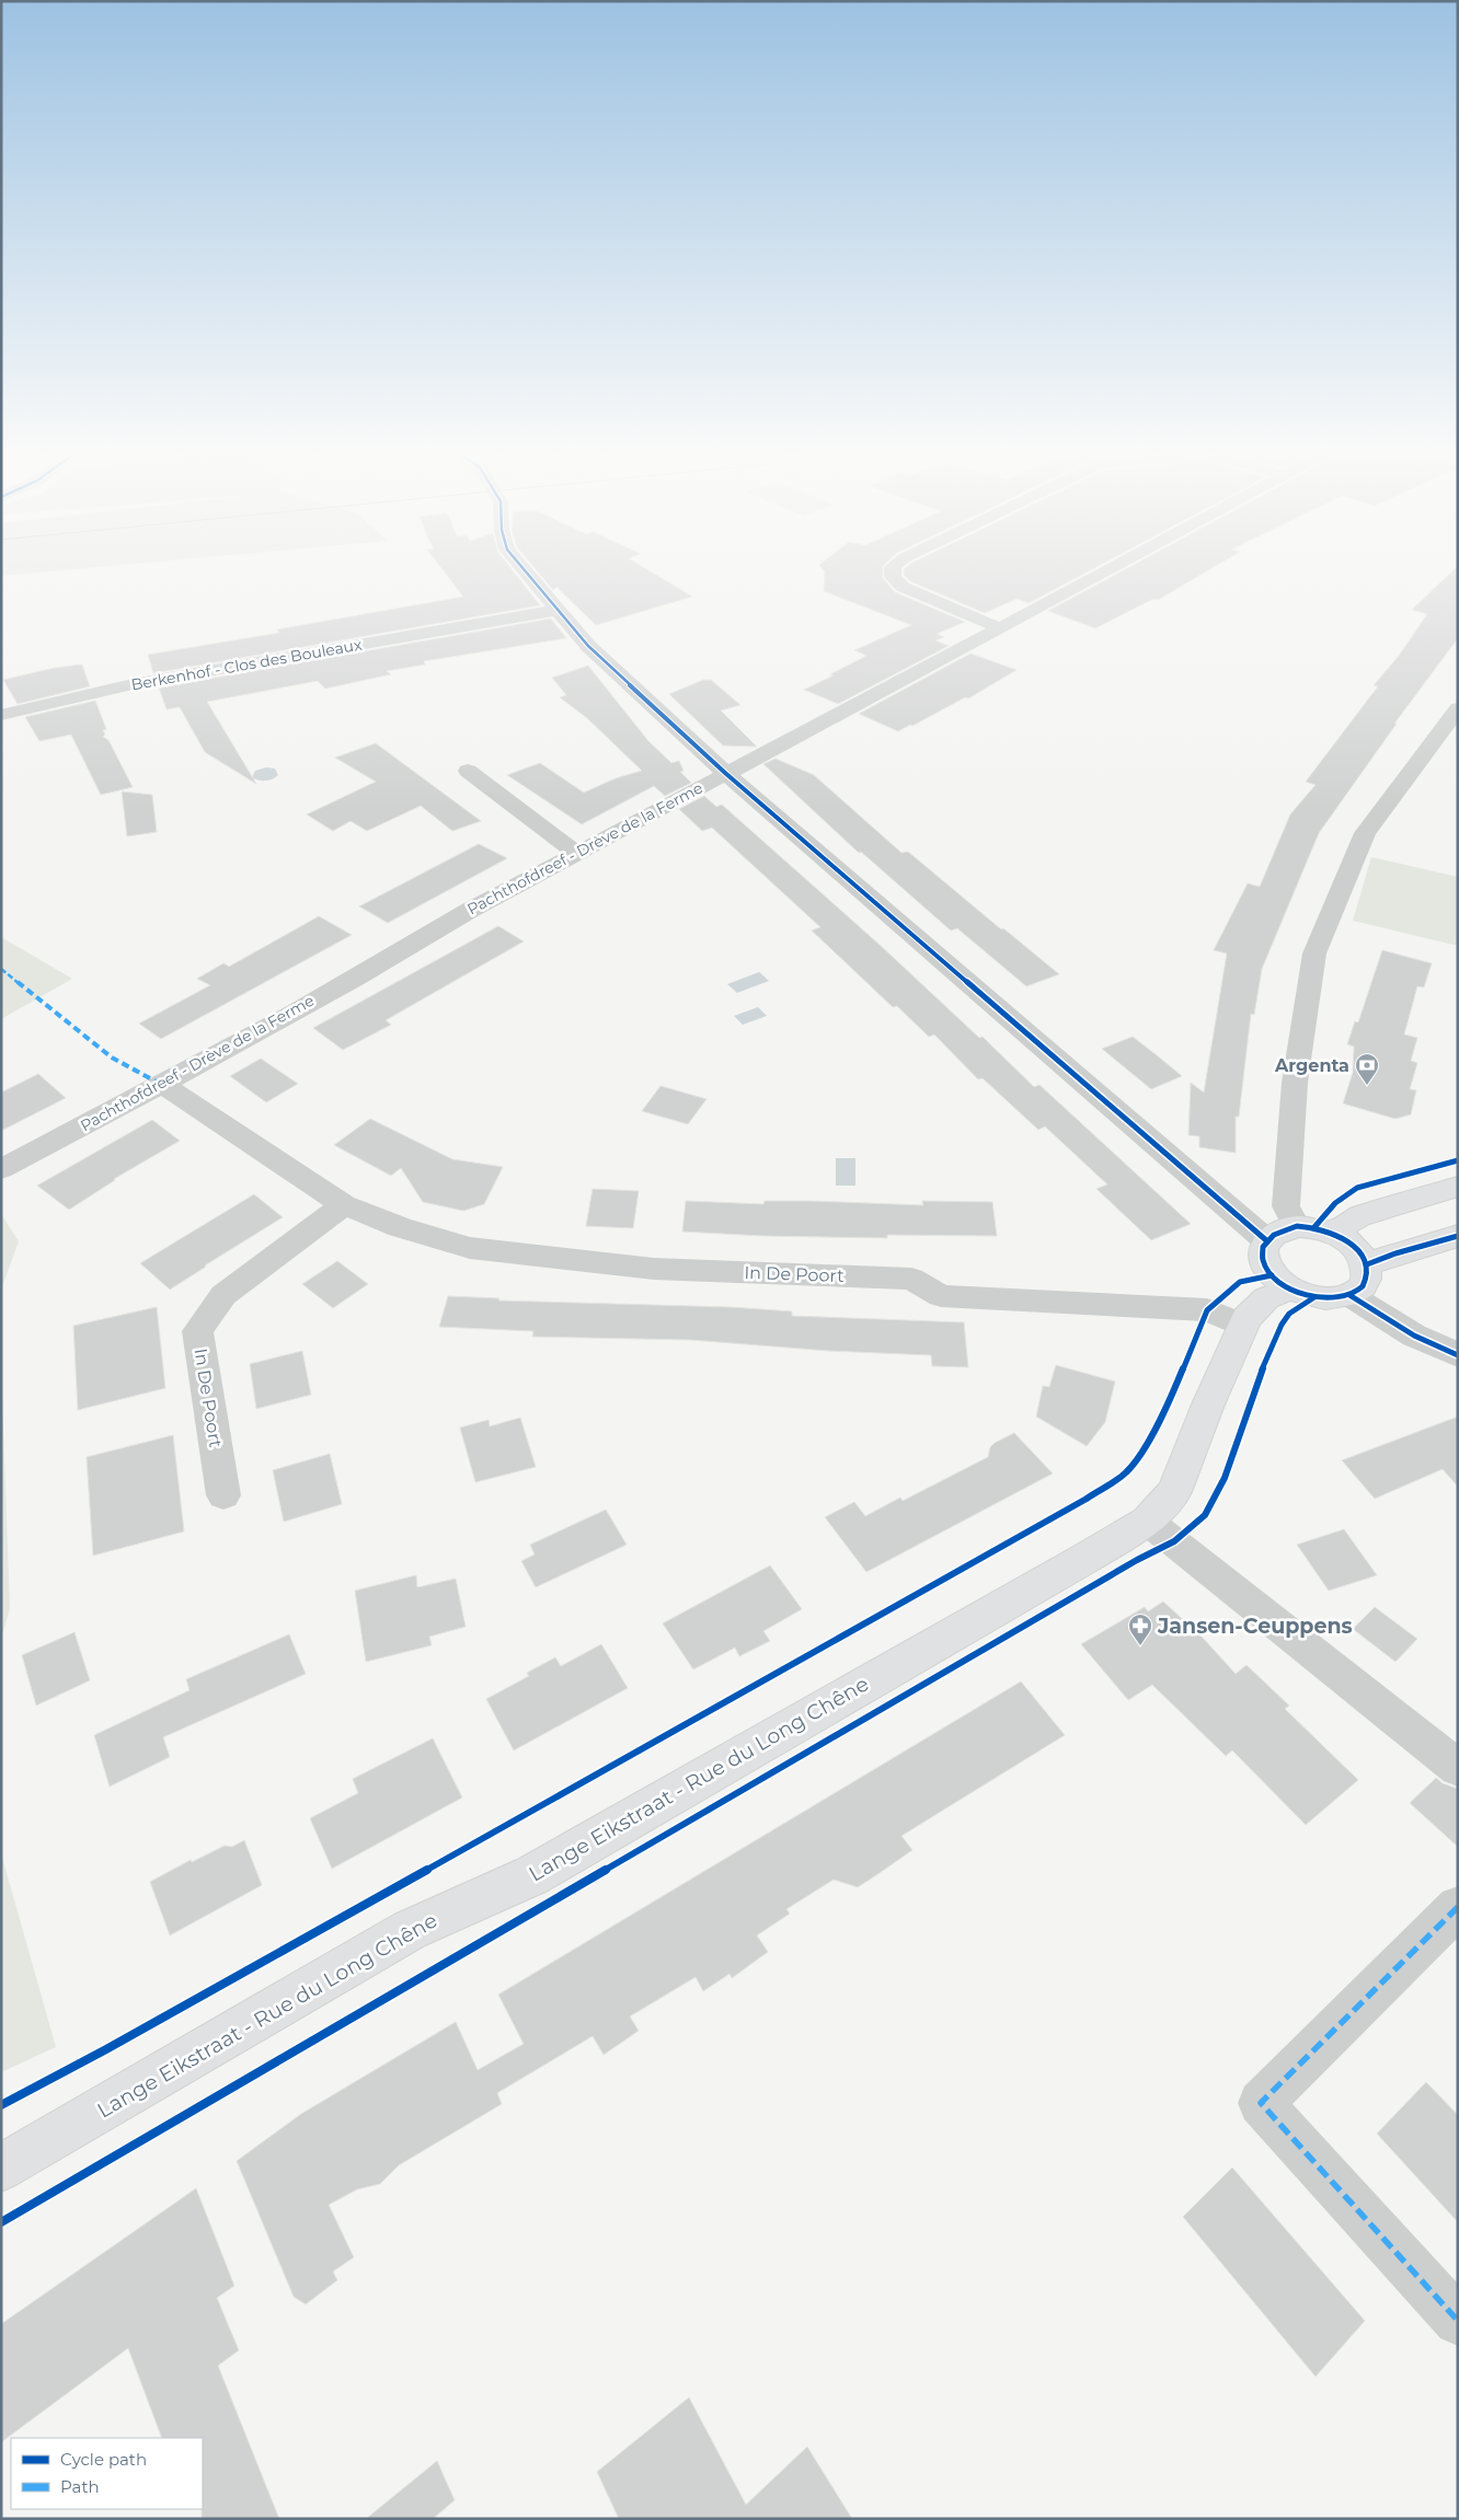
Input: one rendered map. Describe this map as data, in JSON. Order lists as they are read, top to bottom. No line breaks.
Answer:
{"streets":{"main road":["Lange Eikstraat - Rue du Long Chêne"],"street":["Berkenhof - Clos des Bouleaux","Pachthofdreef - Drève de la Ferme","In De Poort"]},"crossings":[["Pachthofdreef - Drève de la Ferme","In De Poort"],["In De Poort","Lange Eikstraat - Rue du Long Chêne"]],"places":{"bank":["Argenta"],"pharmacy":["Jansen-Ceuppens"]},"legend":["Cycle path","Path"]}
